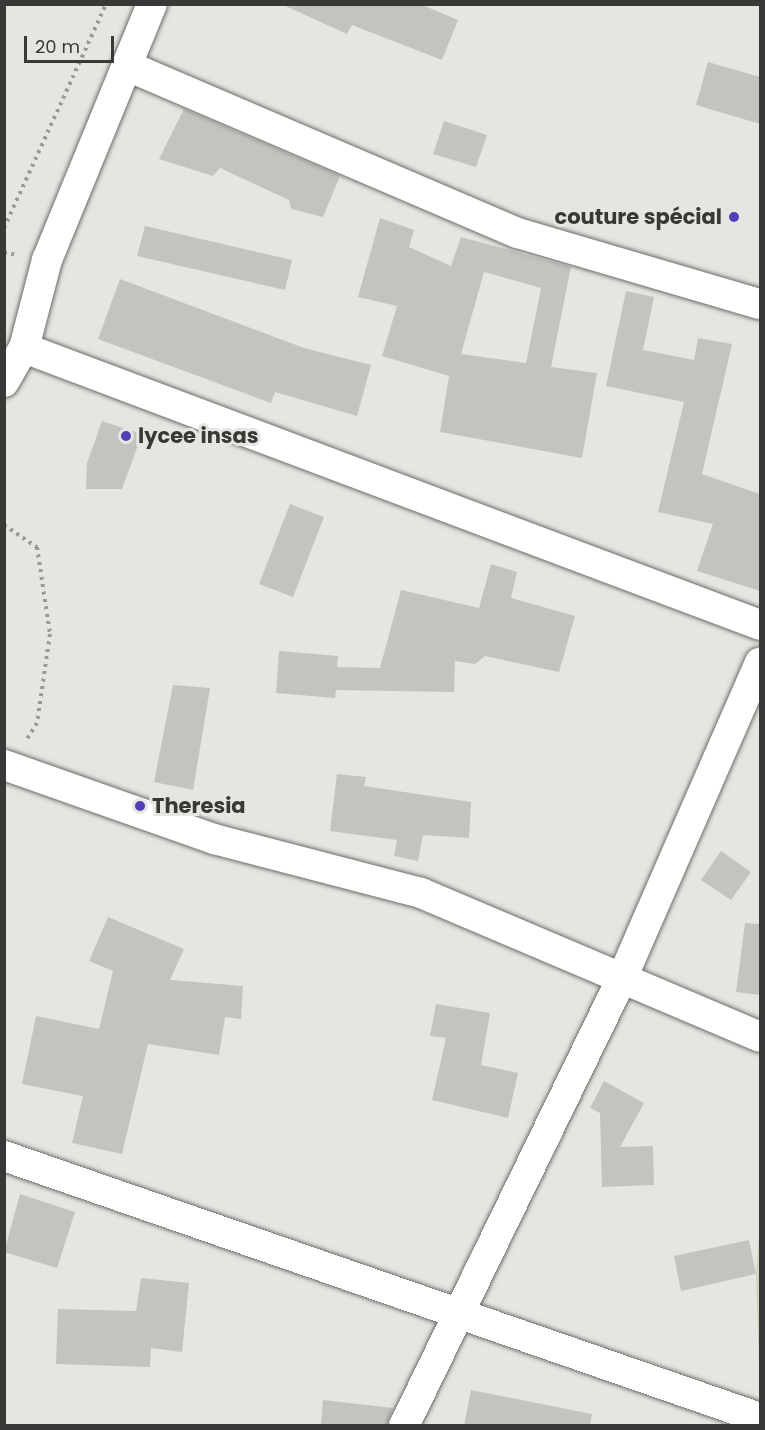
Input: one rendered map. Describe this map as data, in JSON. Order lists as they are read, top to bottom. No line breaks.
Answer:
{"places":["couture spécial","lycee insas","Theresia"],"scale_bar":"20 m"}
